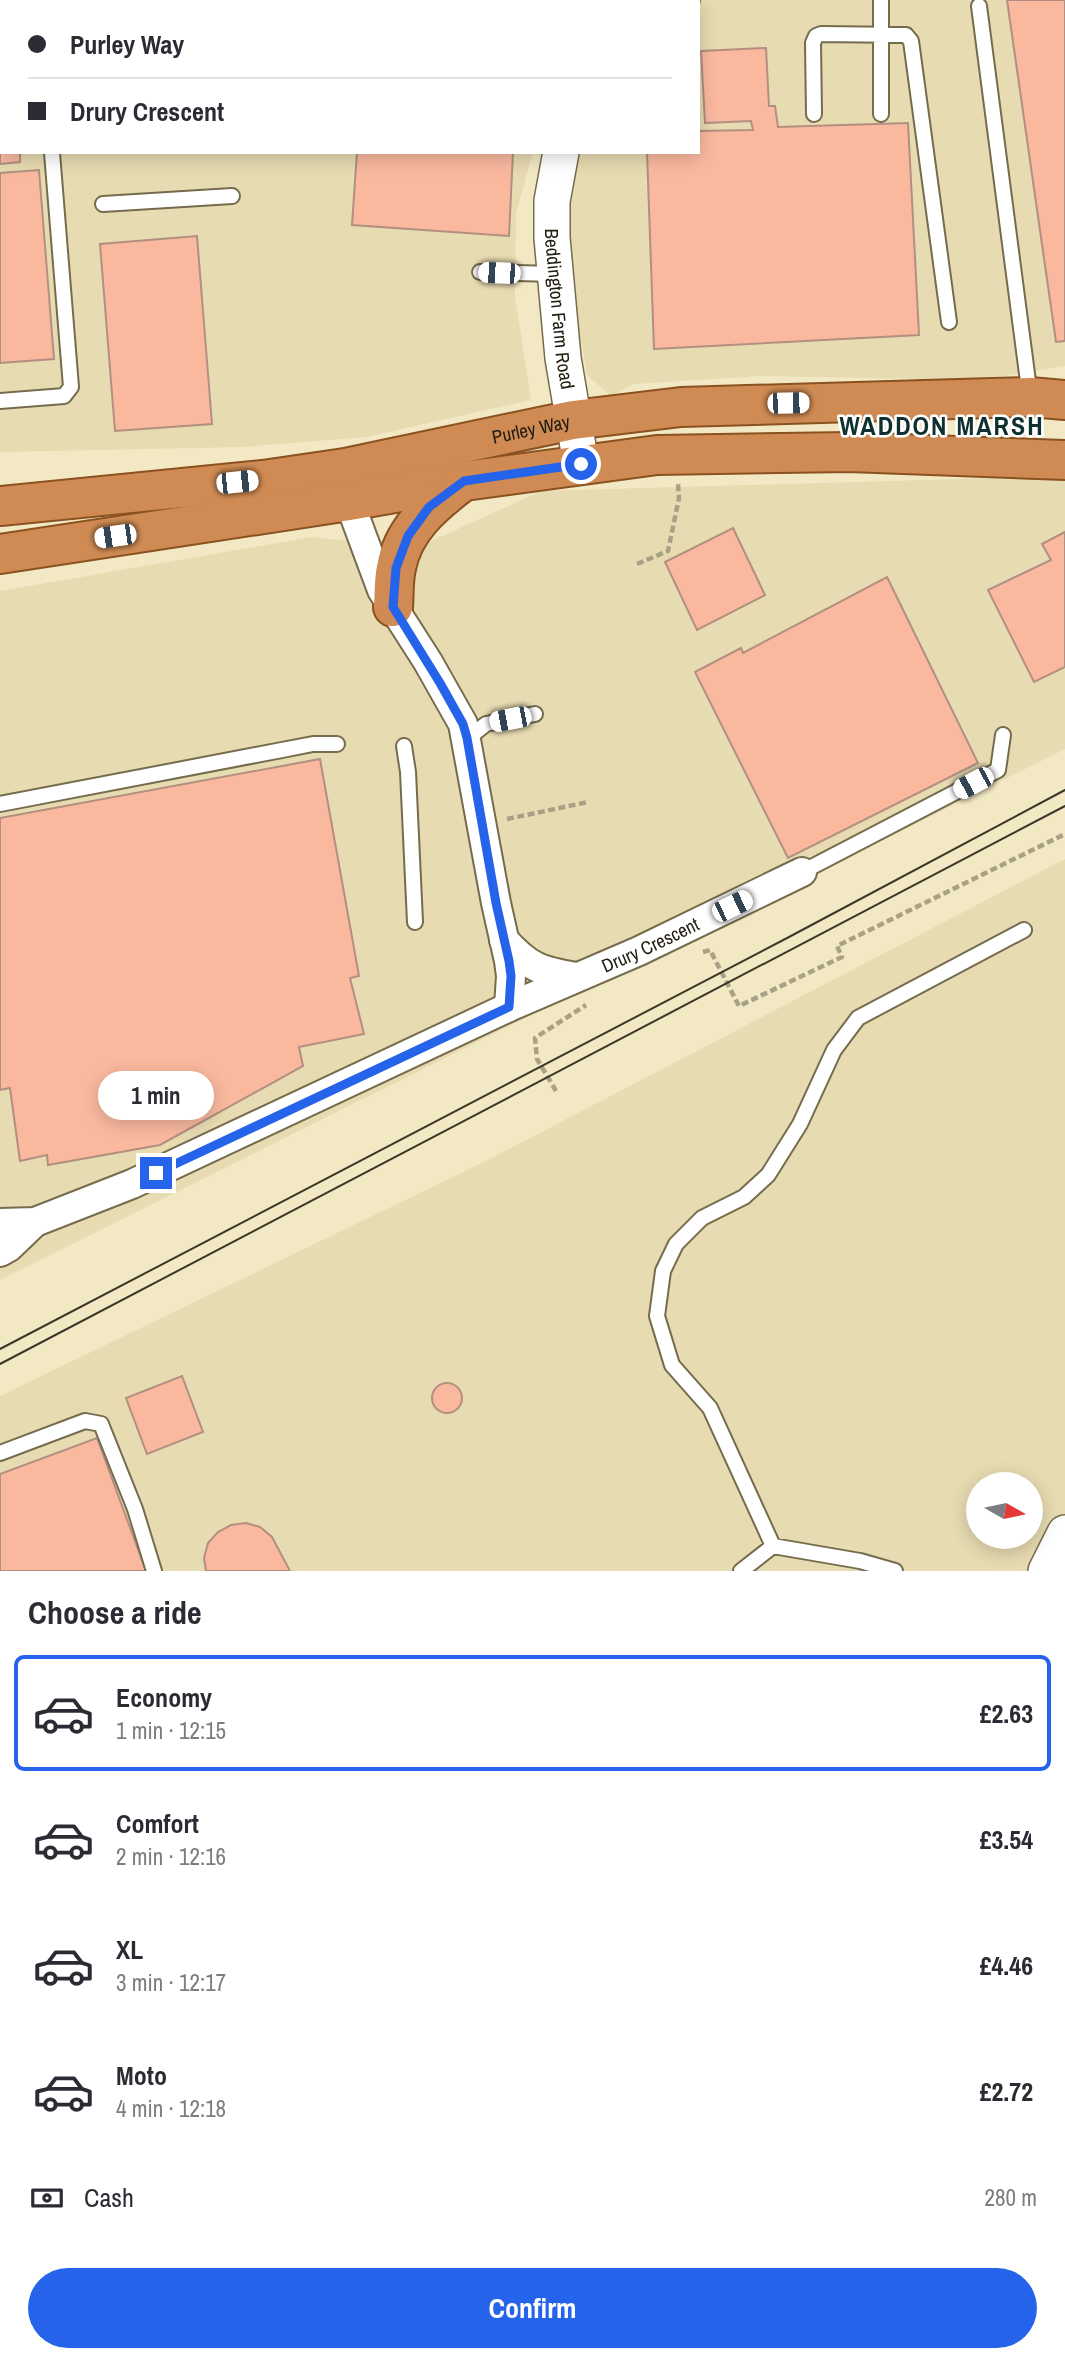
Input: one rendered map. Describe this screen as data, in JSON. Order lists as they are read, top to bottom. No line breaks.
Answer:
{"streets":{"highway":["Purley Way"],"street":["Beddington Farm Road","Drury Crescent"]},"crossings":[["Beddington Farm Road","Purley Way"]],"districts":["WADDON MARSH"],"north":"right","page":{"banner":["Purley Way","Drury Crescent"],"bubble":"1 min","heading":"Choose a ride","list":[{"name":"Economy","note":"1 min · 12:15","value":"£2.63"},{"name":"Comfort","note":"2 min · 12:16","value":"£3.54"},{"name":"XL","note":"3 min · 12:17","value":"£4.46"},{"name":"Moto","note":"4 min · 12:18","value":"£2.72"}],"pay":["Cash","280 m"],"buttons":"Confirm"}}
